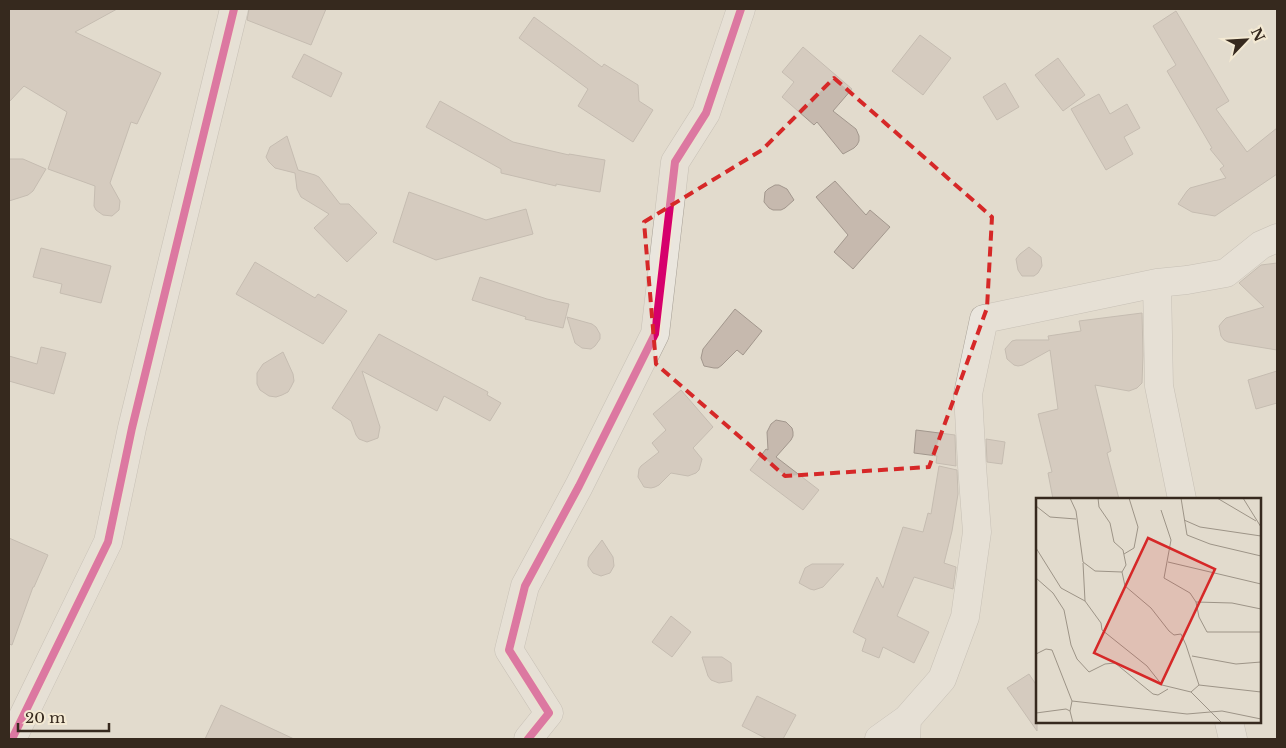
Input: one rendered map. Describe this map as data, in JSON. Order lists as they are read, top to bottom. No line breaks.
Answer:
{"scale_bar":"20 m","north":"top right"}
